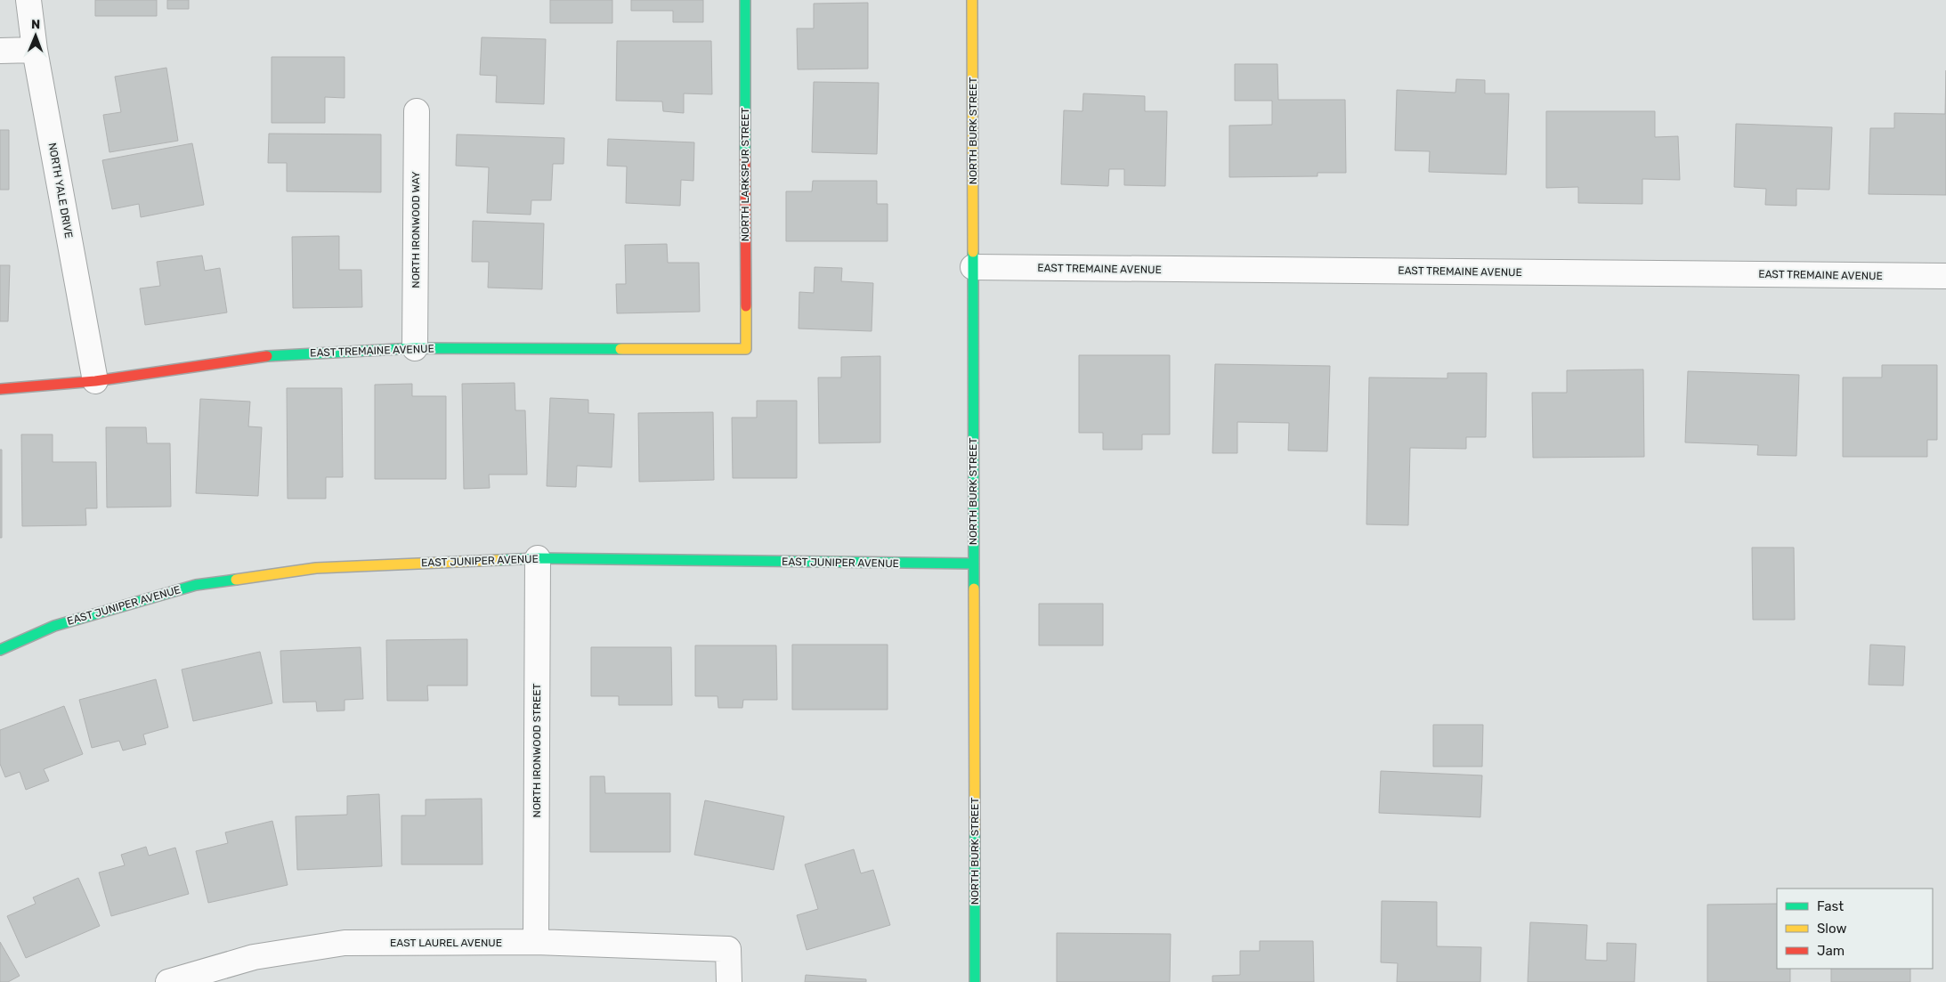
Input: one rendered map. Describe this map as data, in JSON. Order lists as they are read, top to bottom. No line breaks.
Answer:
{"streets":{"street":["NORTH BURK STREET","NORTH LARKSPUR STREET","NORTH YALE DRIVE","NORTH IRONWOOD WAY","EAST TREMAINE AVENUE","EAST JUNIPER AVENUE","NORTH IRONWOOD STREET","EAST LAUREL AVENUE"]},"crossings":[["NORTH BURK STREET","EAST TREMAINE AVENUE"],["NORTH BURK STREET","EAST JUNIPER AVENUE"],["NORTH LARKSPUR STREET","EAST TREMAINE AVENUE"],["NORTH YALE DRIVE","EAST TREMAINE AVENUE"],["NORTH IRONWOOD WAY","EAST TREMAINE AVENUE"],["EAST JUNIPER AVENUE","NORTH IRONWOOD STREET"],["NORTH IRONWOOD STREET","EAST LAUREL AVENUE"]],"legend":["Fast","Slow","Jam"],"north":"top"}
